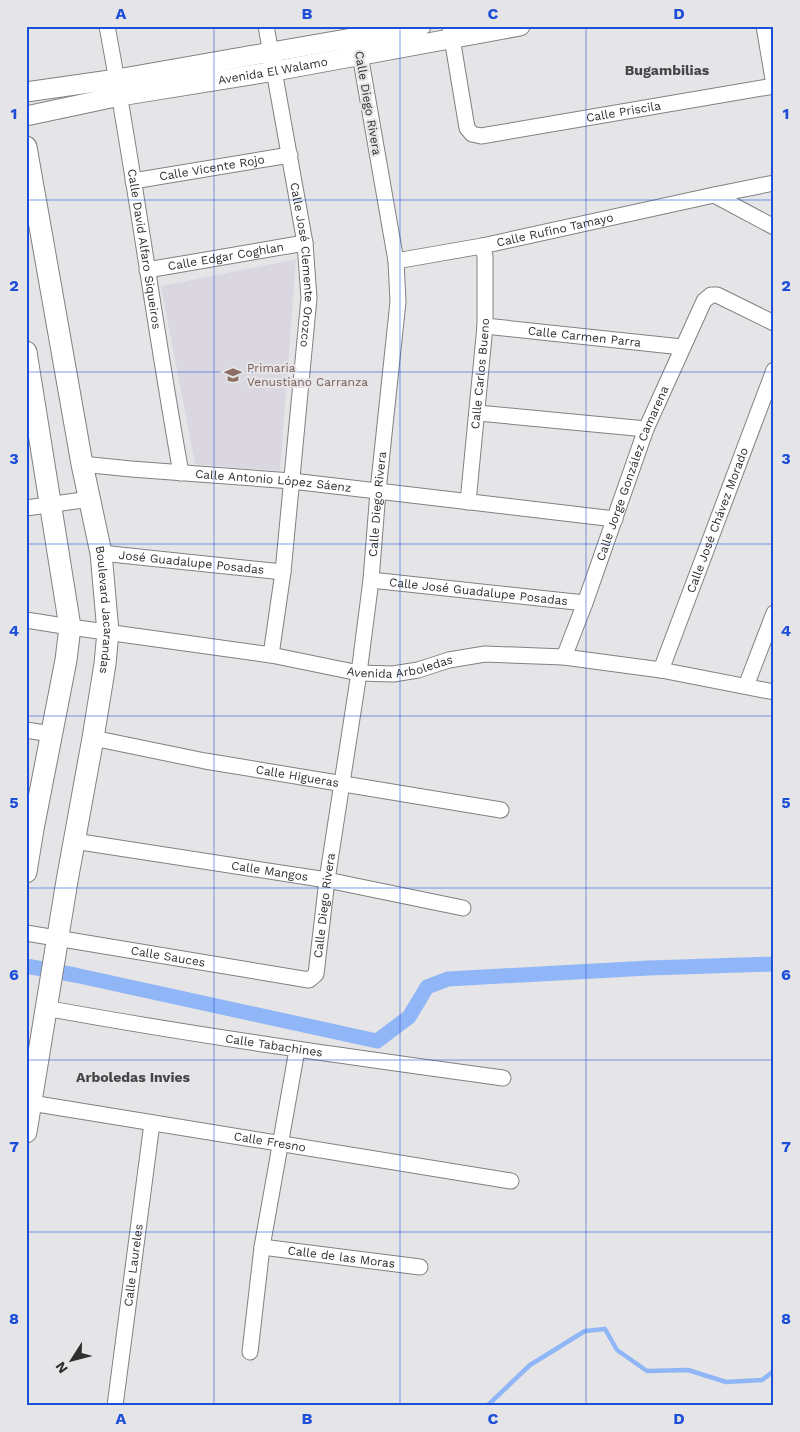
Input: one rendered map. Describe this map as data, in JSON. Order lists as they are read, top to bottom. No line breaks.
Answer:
{"streets":{"main road":["Boulevard Jacarandas"],"street":["Avenida El Walamo","Calle Diego Rivera","Calle Priscila","Calle Vicente Rojo","Calle Rufino Tamayo","Calle David Alfaro Siqueiros","Calle Edgar Coghlan","Calle José Clemente Orozco","Calle Carmen Parra","Calle Carlos Bueno","Calle Jorge González Camarena","Calle Antonio López Sáenz","Calle José Chávez Morado","José Guadalupe Posadas","Calle José Guadalupe Posadas","Avenida Arboledas","Calle Higueras","Calle Mangos","Calle Sauces","Calle Tabachines","Calle Fresno","Calle de las Moras","Calle Laureles"]},"crossings":[["Avenida El Walamo","Calle Diego Rivera"],["Avenida El Walamo","Calle Priscila"],["Avenida El Walamo","Calle David Alfaro Siqueiros"],["Avenida El Walamo","Calle José Clemente Orozco"],["Calle Diego Rivera","Calle Rufino Tamayo"],["Calle Diego Rivera","Calle Antonio López Sáenz"],["Calle Diego Rivera","Calle José Guadalupe Posadas"],["Calle Diego Rivera","Avenida Arboledas"],["Calle Diego Rivera","Calle Higueras"],["Calle Diego Rivera","Calle Mangos"],["Calle Diego Rivera","Calle Sauces"],["Calle Vicente Rojo","Calle David Alfaro Siqueiros"],["Calle Vicente Rojo","Calle José Clemente Orozco"],["Calle Rufino Tamayo","Calle Carlos Bueno"],["Calle David Alfaro Siqueiros","Calle Edgar Coghlan"],["Calle David Alfaro Siqueiros","Calle Antonio López Sáenz"],["Calle Edgar Coghlan","Calle José Clemente Orozco"],["Calle José Clemente Orozco","Calle Antonio López Sáenz"],["Calle José Clemente Orozco","José Guadalupe Posadas"],["Calle José Clemente Orozco","Avenida Arboledas"],["Calle Carmen Parra","Calle Carlos Bueno"],["Calle Carmen Parra","Calle Jorge González Camarena"],["Calle Carlos Bueno","Calle Antonio López Sáenz"],["Calle Jorge González Camarena","Calle Antonio López Sáenz"],["Calle Jorge González Camarena","Calle José Guadalupe Posadas"],["Calle Jorge González Camarena","Avenida Arboledas"],["Calle Antonio López Sáenz","Boulevard Jacarandas"],["Calle José Chávez Morado","Avenida Arboledas"],["José Guadalupe Posadas","Boulevard Jacarandas"],["Boulevard Jacarandas","Avenida Arboledas"],["Boulevard Jacarandas","Calle Higueras"],["Boulevard Jacarandas","Calle Mangos"],["Boulevard Jacarandas","Calle Sauces"],["Boulevard Jacarandas","Calle Tabachines"],["Boulevard Jacarandas","Calle Fresno"],["Calle Fresno","Calle Laureles"]],"districts":["Bugambilias","Arboledas Invies"],"places":{"school or university":["Primaria Venustiano Carranza"]},"north":"bottom left","grid":{"columns":["A","B","C","D"],"rows":["1","2","3","4","5","6","7","8"]}}
